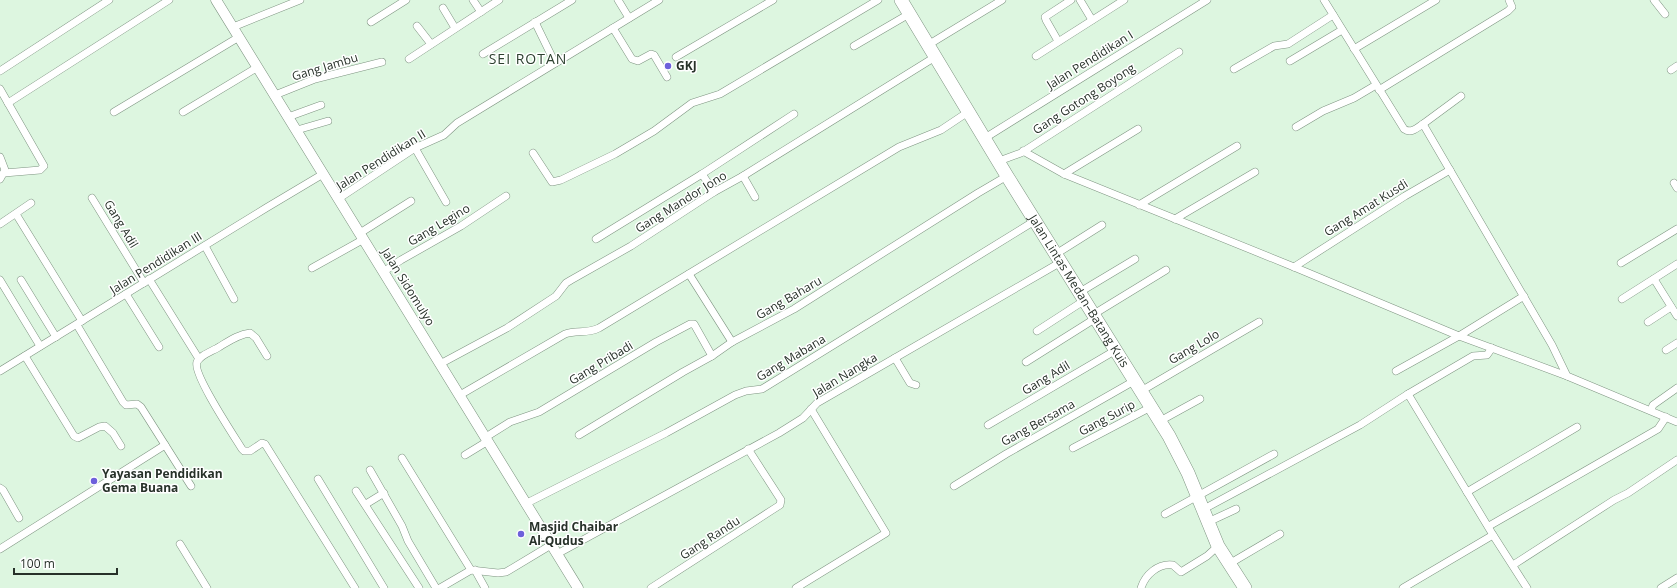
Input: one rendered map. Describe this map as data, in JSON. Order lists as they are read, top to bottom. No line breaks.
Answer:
{"streets":{"highway":["Jalan Lintas Medan–Batang Kuis"],"street":["Jalan Pendidikan I","Gang Jambu","Gang Gotong Boyong","Jalan Pendidikan II","Gang Mandor Jono","Gang Amat Kusdi","Gang Adil","Gang Legino","Jalan Pendidikan III","Jalan Sidomulyo","Gang Baharu","Gang Lolo","Gang Mabana","Gang Pribadi","Jalan Nangka","Gang Surip","Gang Bersama","Gang Randu"]},"crossings":[["Jalan Pendidikan I","Gang Gotong Boyong"],["Jalan Pendidikan I","Jalan Lintas Medan–Batang Kuis"],["Gang Jambu","Jalan Sidomulyo"],["Gang Gotong Boyong","Jalan Lintas Medan–Batang Kuis"],["Jalan Pendidikan II","Jalan Sidomulyo"],["Gang Mandor Jono","Jalan Sidomulyo"],["Gang Mandor Jono","Jalan Lintas Medan–Batang Kuis"],["Gang Adil","Jalan Pendidikan III"],["Gang Adil","Jalan Lintas Medan–Batang Kuis"],["Gang Legino","Jalan Sidomulyo"],["Jalan Pendidikan III","Jalan Sidomulyo"],["Jalan Sidomulyo","Gang Mabana"],["Jalan Sidomulyo","Gang Pribadi"],["Jalan Sidomulyo","Jalan Nangka"],["Jalan Lintas Medan–Batang Kuis","Gang Baharu"],["Jalan Lintas Medan–Batang Kuis","Gang Lolo"],["Jalan Lintas Medan–Batang Kuis","Gang Mabana"],["Jalan Lintas Medan–Batang Kuis","Jalan Nangka"],["Jalan Lintas Medan–Batang Kuis","Gang Surip"],["Jalan Lintas Medan–Batang Kuis","Gang Bersama"],["Gang Baharu","Gang Pribadi"],["Gang Lolo","Gang Bersama"],["Jalan Nangka","Gang Randu"]],"districts":["SEI ROTAN"],"places":["GKJ","Yayasan Pendidikan Gema Buana","Masjid Chaibar Al-Qudus"],"scale_bar":"100 m"}
